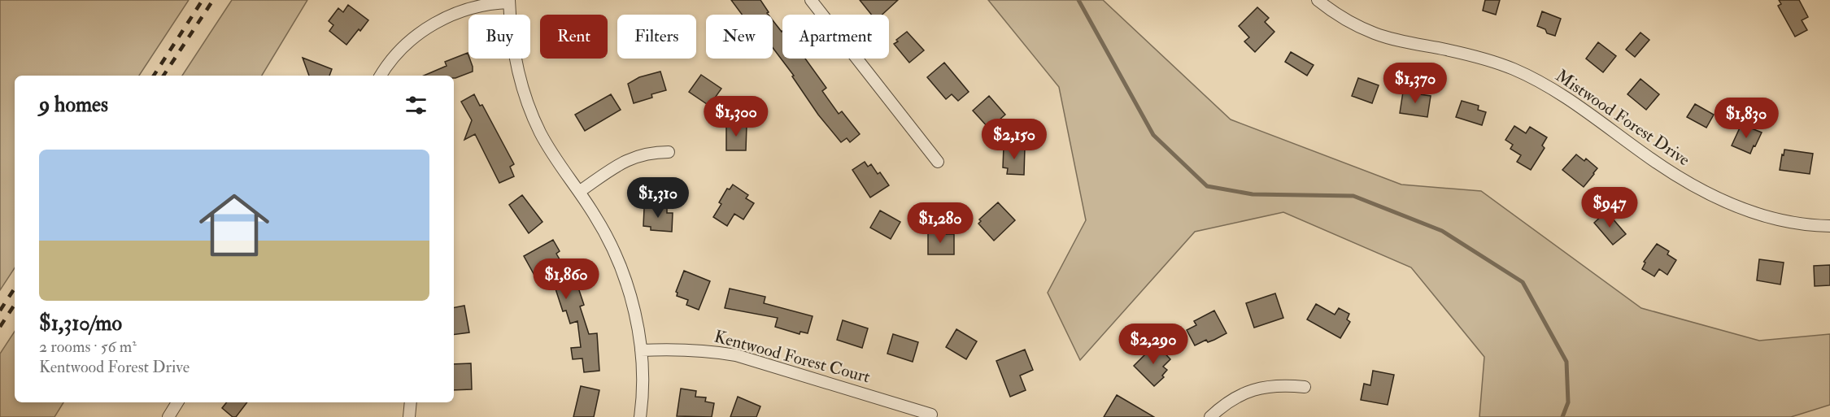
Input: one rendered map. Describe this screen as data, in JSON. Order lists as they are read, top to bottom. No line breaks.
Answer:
{"streets":{"street":["Mistwood Forest Drive","Kentwood Forest Court"]},"page":{"chip":["Buy","Rent","Filters","New","Apartment"],"price":["$1,370","$1,300","$1,830","$2,150","$1,310","$947","$1,280","$1,860","$2,290"],"heading":"9 homes","list":[{"name":"$1,310/mo","note":"2 rooms · 56 m² · Kentwood Forest Drive"}]}}
